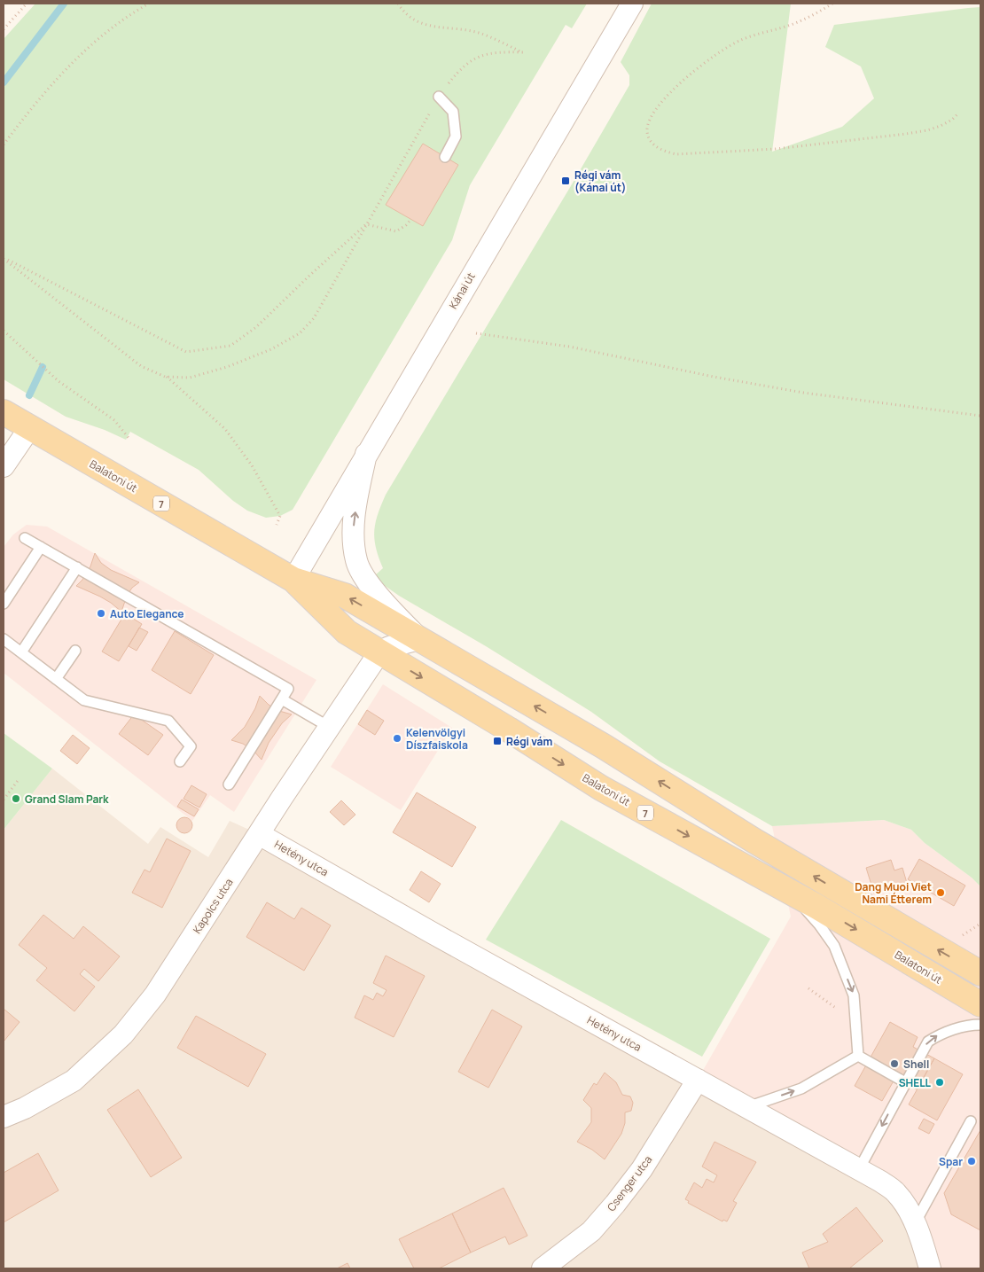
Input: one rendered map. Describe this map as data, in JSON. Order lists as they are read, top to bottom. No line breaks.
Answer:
{"streets":{"main road":["Balatoni út","7"],"street":["Kánai út","Hetény utca","Kapolcs utca","Csenger utca"]},"crossings":[["Kánai út","Balatoni út"],["Balatoni út","Kapolcs utca"],["Hetény utca","Kapolcs utca"],["Hetény utca","Csenger utca"]],"places":{"transit":["Régi vám (Kánai út)","Régi vám"],"other":["Auto Elegance","Kelenvölgyi Díszfaiskola","Grand Slam Park","Dang Muoi Viet Nami Étterem","Shell","SHELL","Spar"]}}
